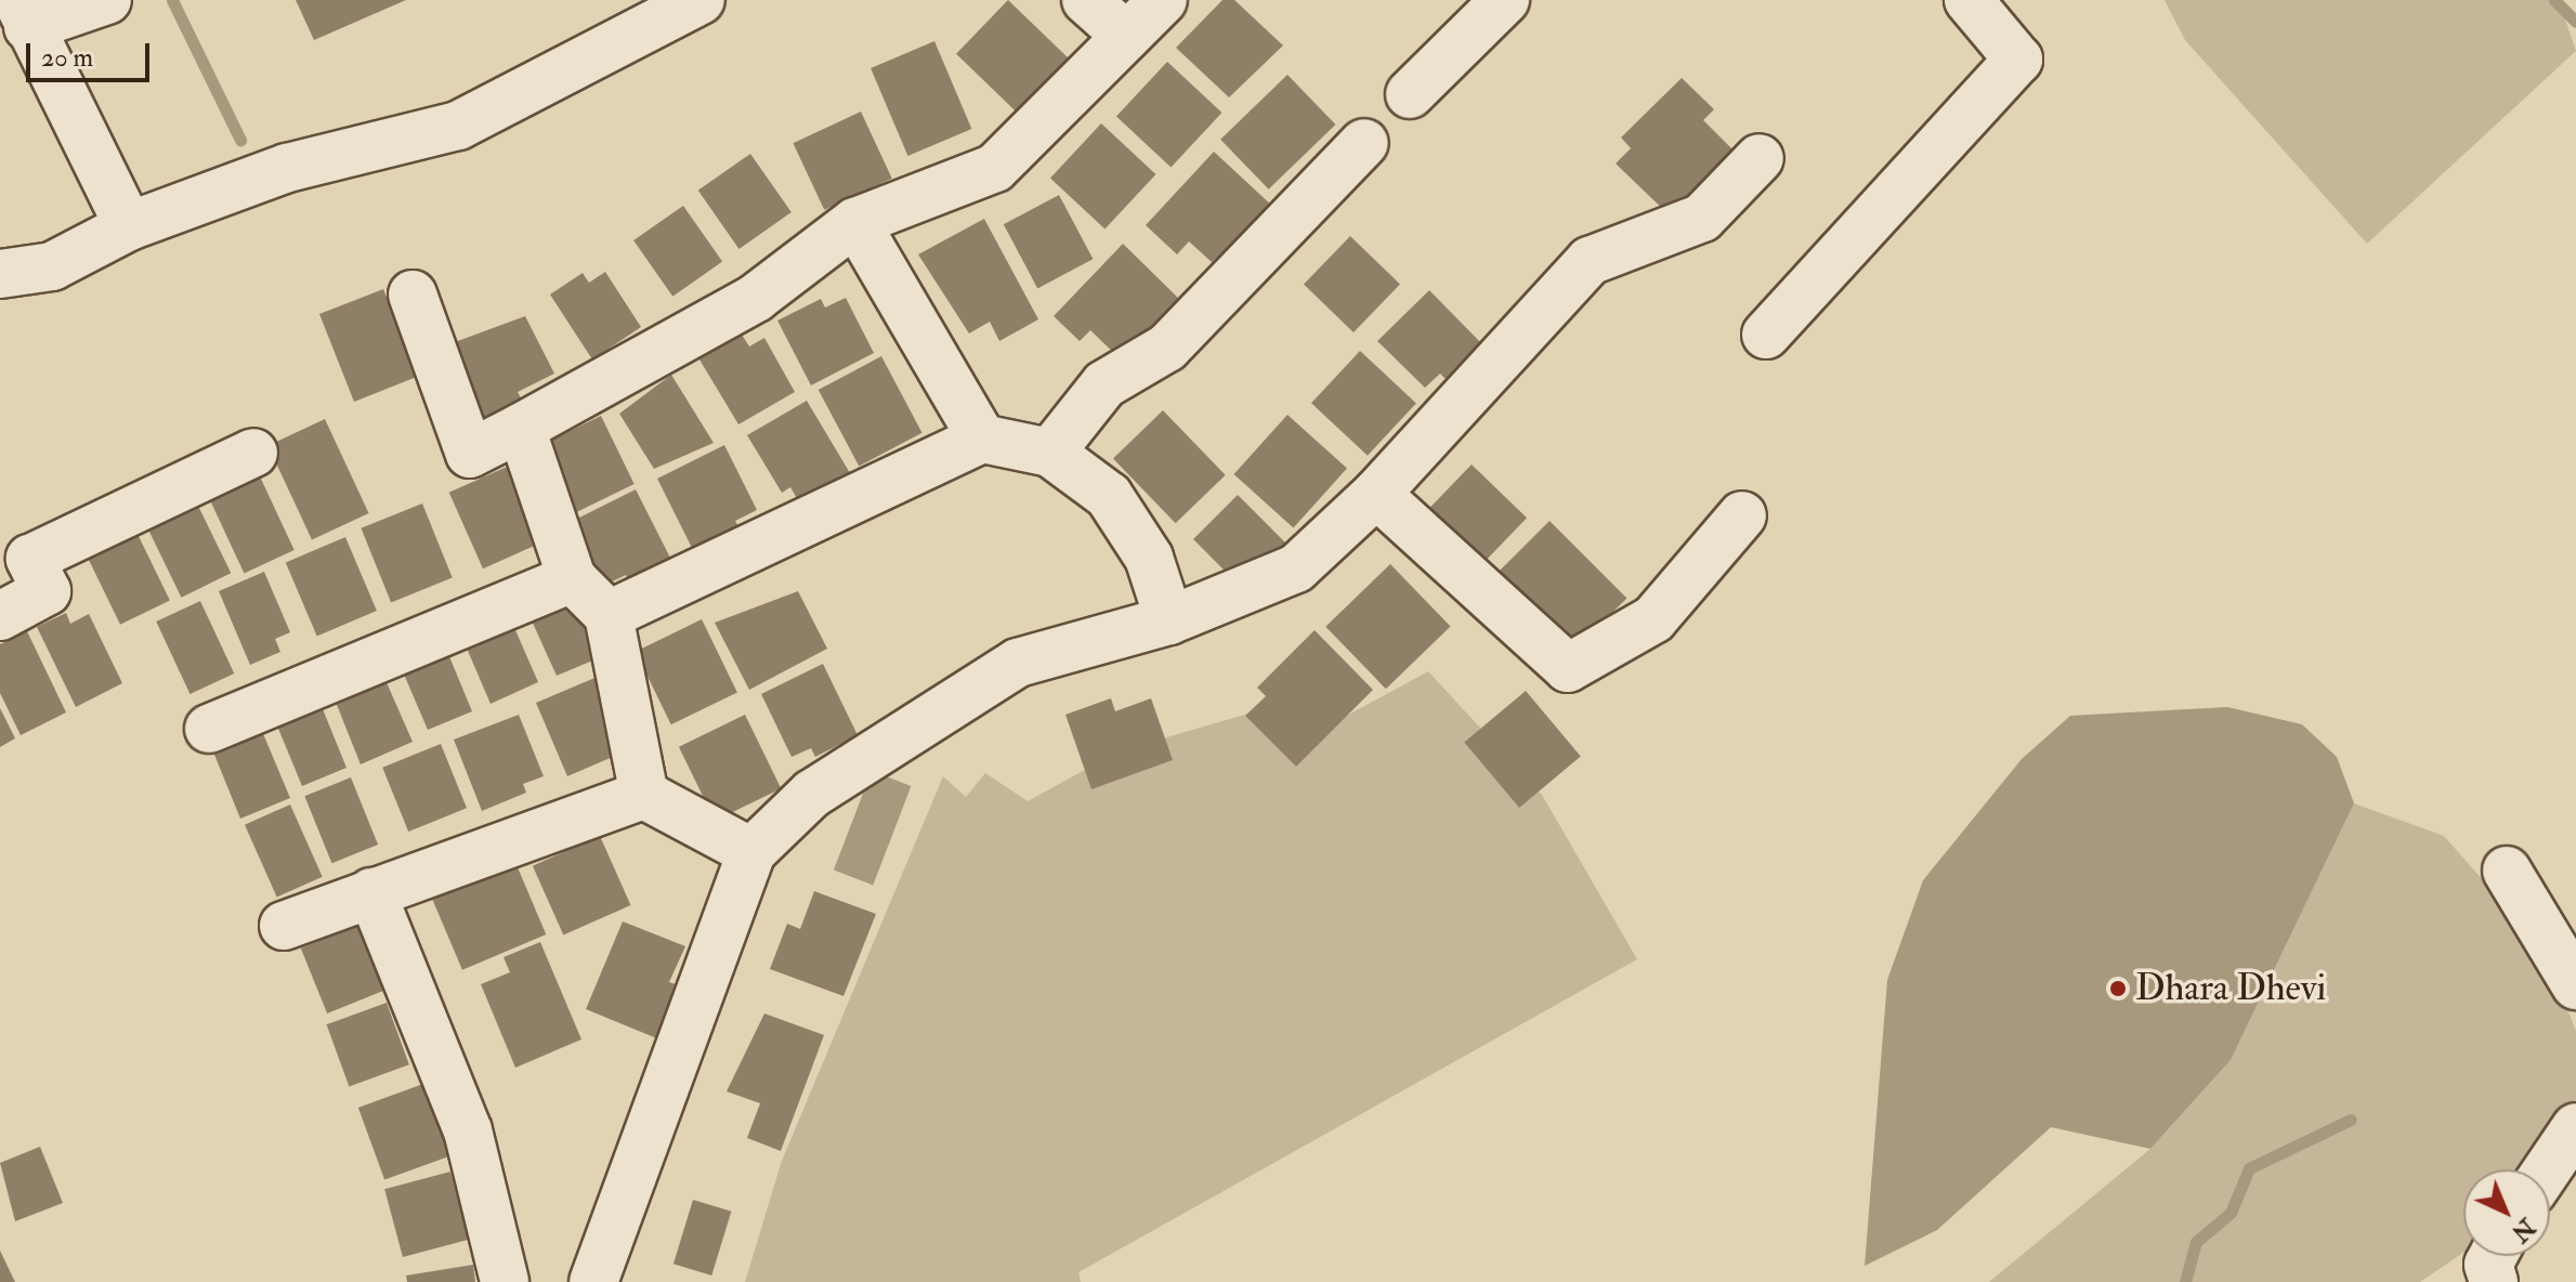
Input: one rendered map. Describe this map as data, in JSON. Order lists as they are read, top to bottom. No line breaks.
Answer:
{"places":["Dhara Dhevi"],"scale_bar":"20 m","north":"bottom right"}
